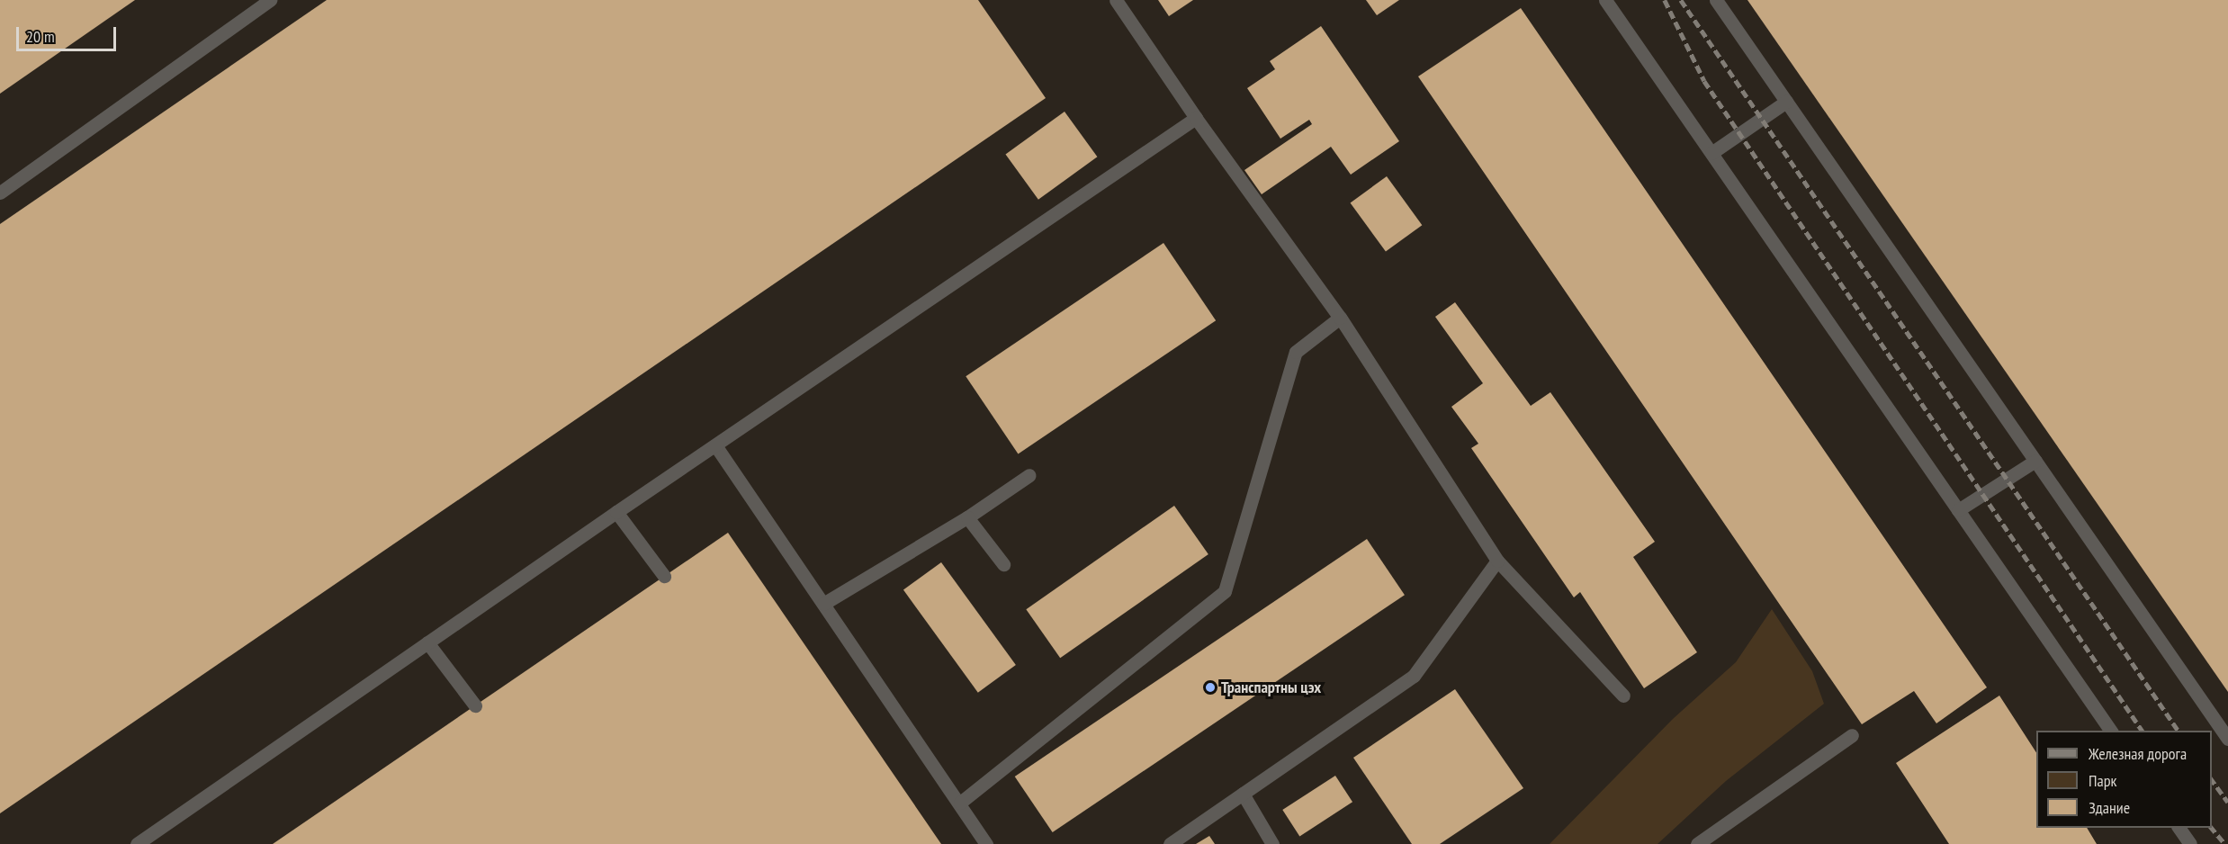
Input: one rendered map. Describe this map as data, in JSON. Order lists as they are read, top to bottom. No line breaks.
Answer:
{"places":["Транспартны цэх"],"legend":["Железная дорога","Парк","Здание"],"scale_bar":"20 m"}
